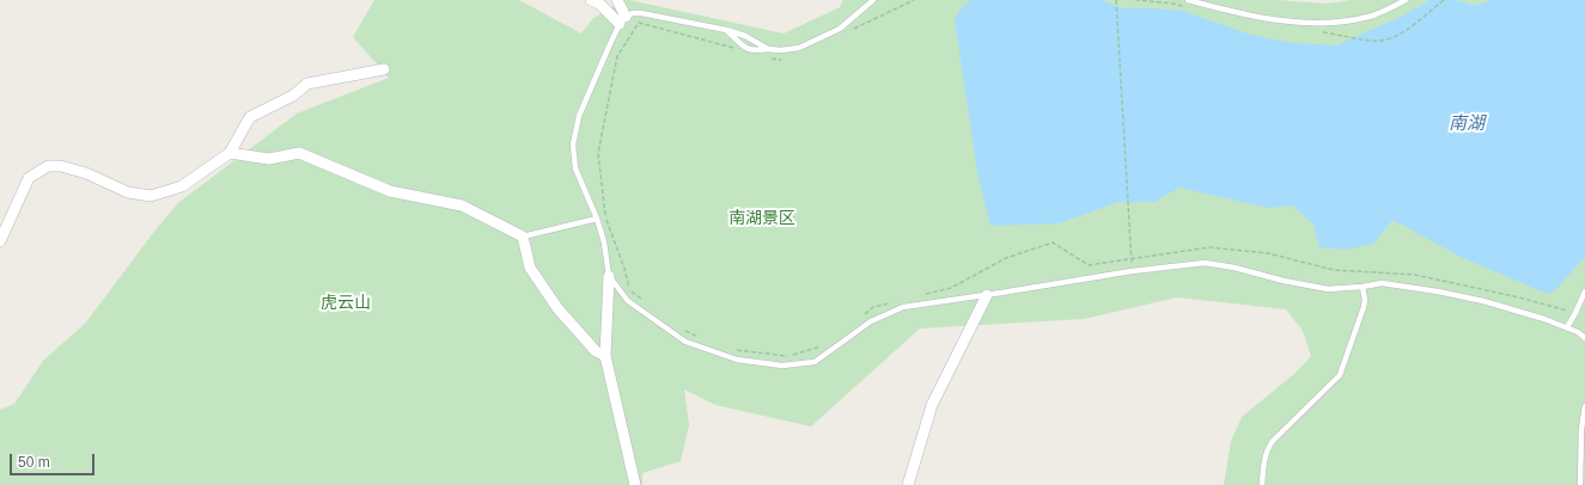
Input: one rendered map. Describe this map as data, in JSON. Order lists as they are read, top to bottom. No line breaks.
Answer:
{"water":["南湖"],"parks":["南湖景区","虎云山"],"scale_bar":"50 m"}
